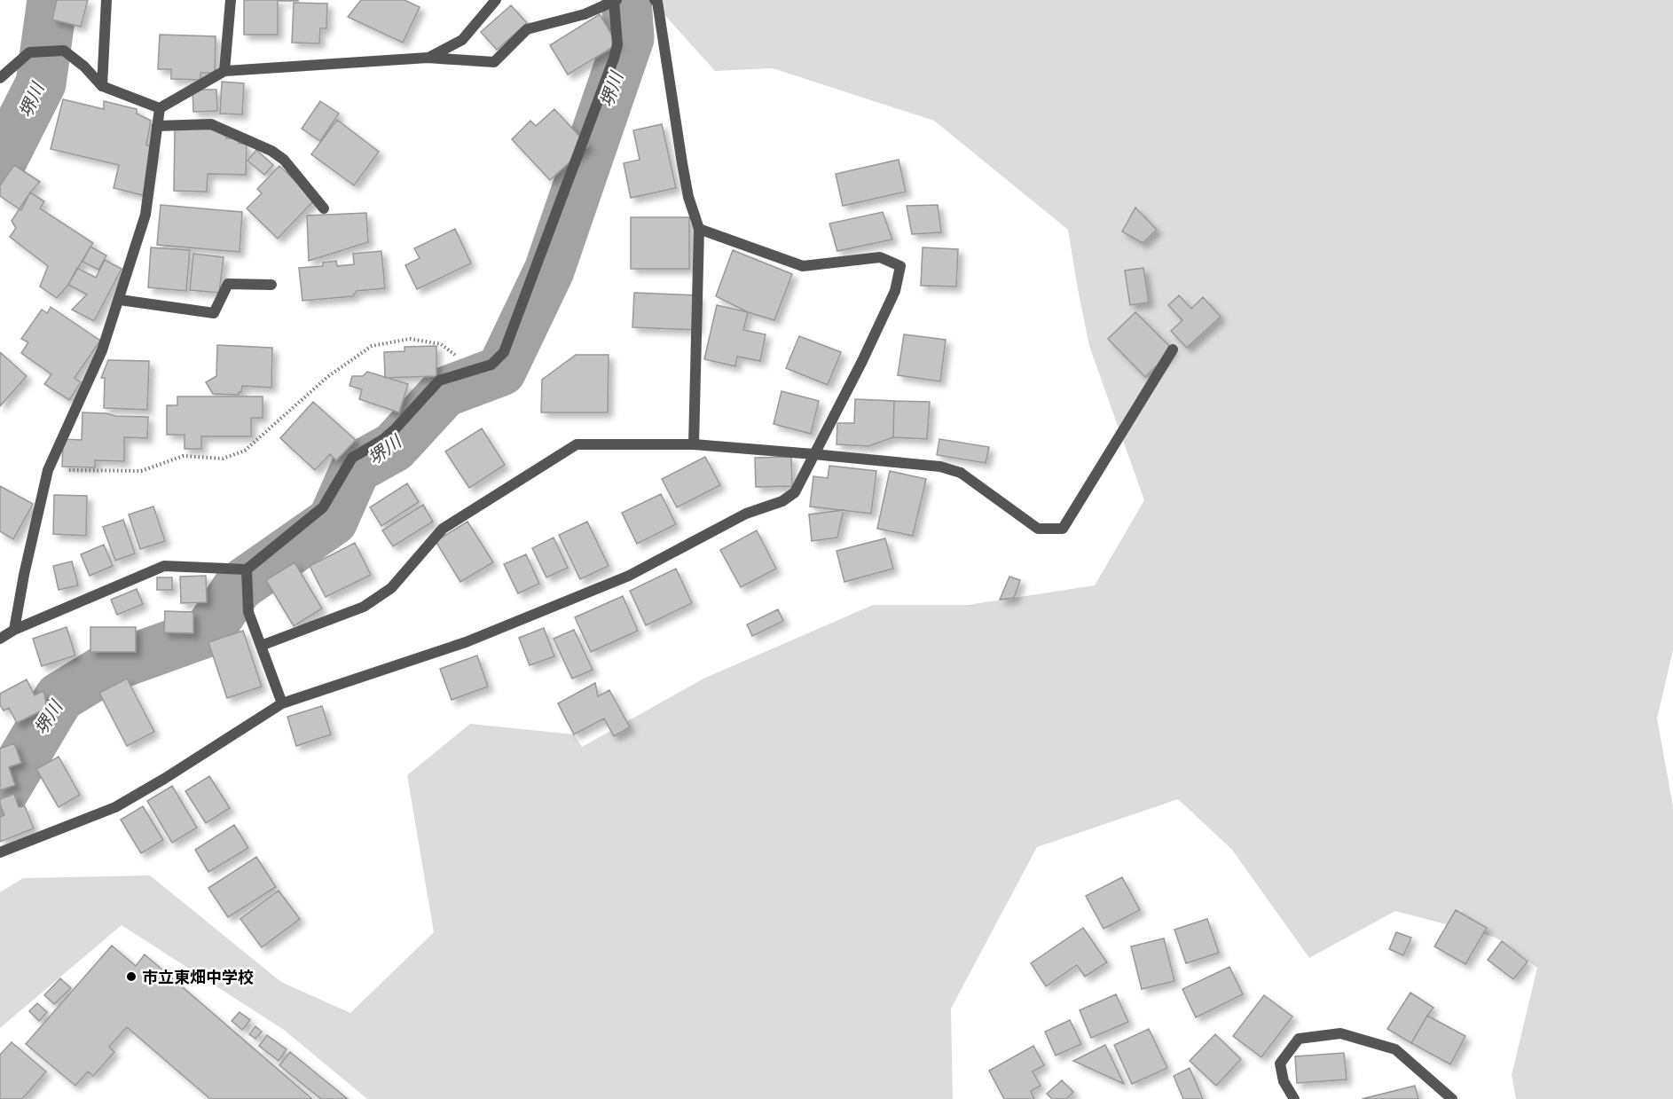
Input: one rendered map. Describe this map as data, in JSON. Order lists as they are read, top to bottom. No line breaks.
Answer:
{"water":["堺川"],"places":["市立東畑中学校"]}
